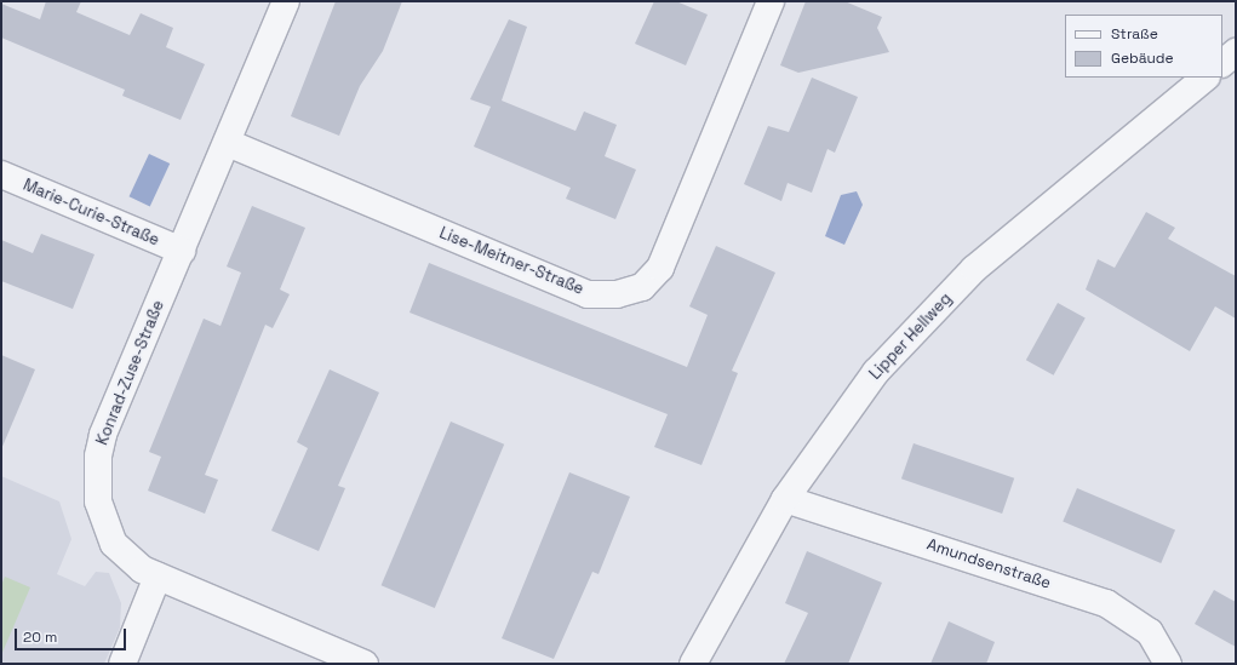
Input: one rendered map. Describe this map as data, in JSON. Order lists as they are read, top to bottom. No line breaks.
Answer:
{"streets":{"street":["Marie-Curie-Straße","Lise-Meitner-Straße","Lipper Hellweg","Konrad-Zuse-Straße","Amundsenstraße"]},"crossings":[["Marie-Curie-Straße","Konrad-Zuse-Straße"],["Lise-Meitner-Straße","Konrad-Zuse-Straße"],["Lipper Hellweg","Amundsenstraße"]],"legend":["Straße","Gebäude"],"scale_bar":"20 m"}
